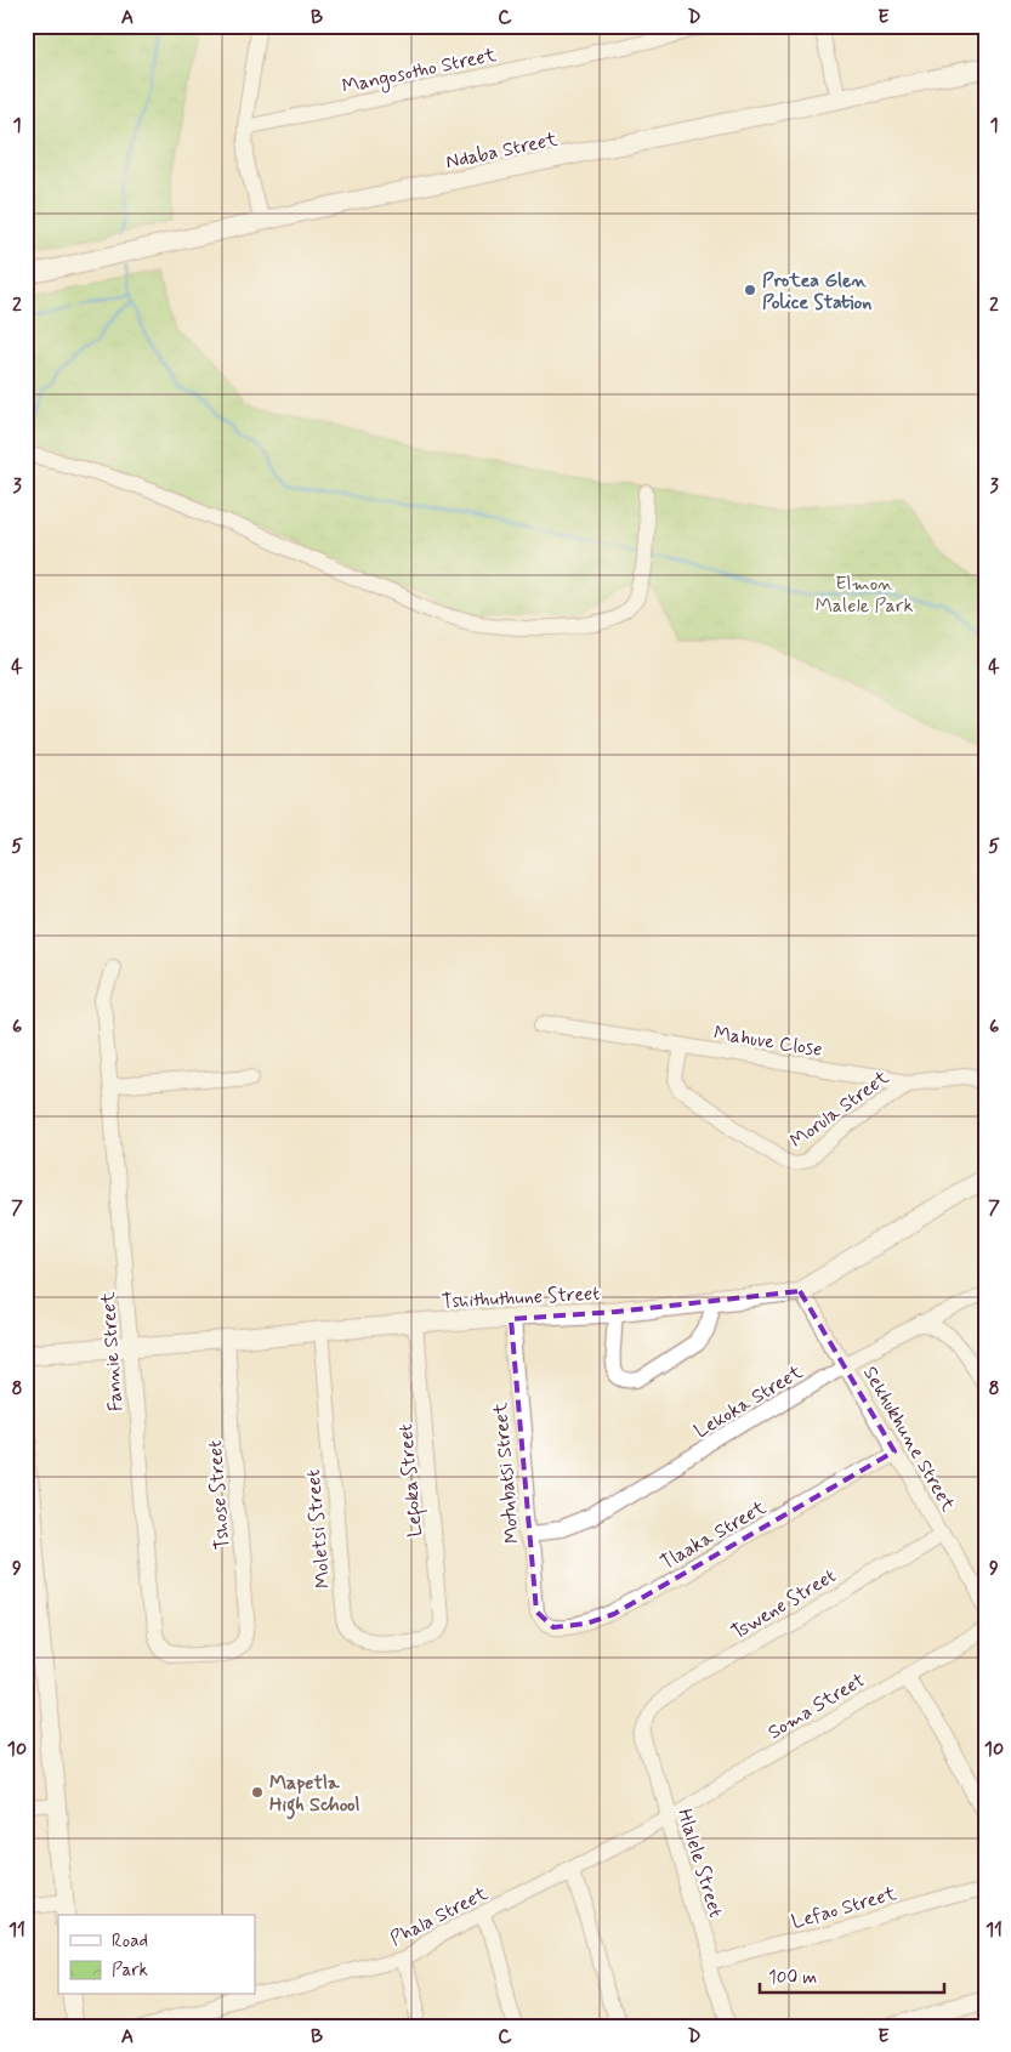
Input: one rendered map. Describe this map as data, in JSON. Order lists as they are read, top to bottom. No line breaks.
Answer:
{"streets":{"street":["Mangosotho Street","Ndaba Street","Mahuve Close","Morula Street","Tshithuthune Street","Fannie Street","Lekoka Street","Sekhukhune Street","Motubatsi Street","Lefoka Street","Tshose Street","Moletsi Street","Tlaaka Street","Tswene Street","Soma Street","Hlalele Street","Lefao Street","Phala Street"]},"crossings":[["Mahuve Close","Morula Street"],["Tshithuthune Street","Fannie Street"],["Tshithuthune Street","Sekhukhune Street"],["Tshithuthune Street","Motubatsi Street"],["Tshithuthune Street","Lefoka Street"],["Tshithuthune Street","Tshose Street"],["Tshithuthune Street","Moletsi Street"],["Fannie Street","Tshose Street"],["Lekoka Street","Sekhukhune Street"],["Lekoka Street","Motubatsi Street"],["Sekhukhune Street","Tlaaka Street"],["Sekhukhune Street","Tswene Street"],["Motubatsi Street","Tlaaka Street"],["Lefoka Street","Moletsi Street"],["Tswene Street","Hlalele Street"],["Soma Street","Hlalele Street"],["Soma Street","Phala Street"],["Hlalele Street","Lefao Street"],["Hlalele Street","Phala Street"]],"parks":["Elmon Malele Park"],"places":["Protea Glen Police Station","Mapetla High School"],"legend":["Road","Park"],"scale_bar":"100 m","grid":{"columns":["A","B","C","D","E"],"rows":["1","2","3","4","5","6","7","8","9","10","11"]}}
